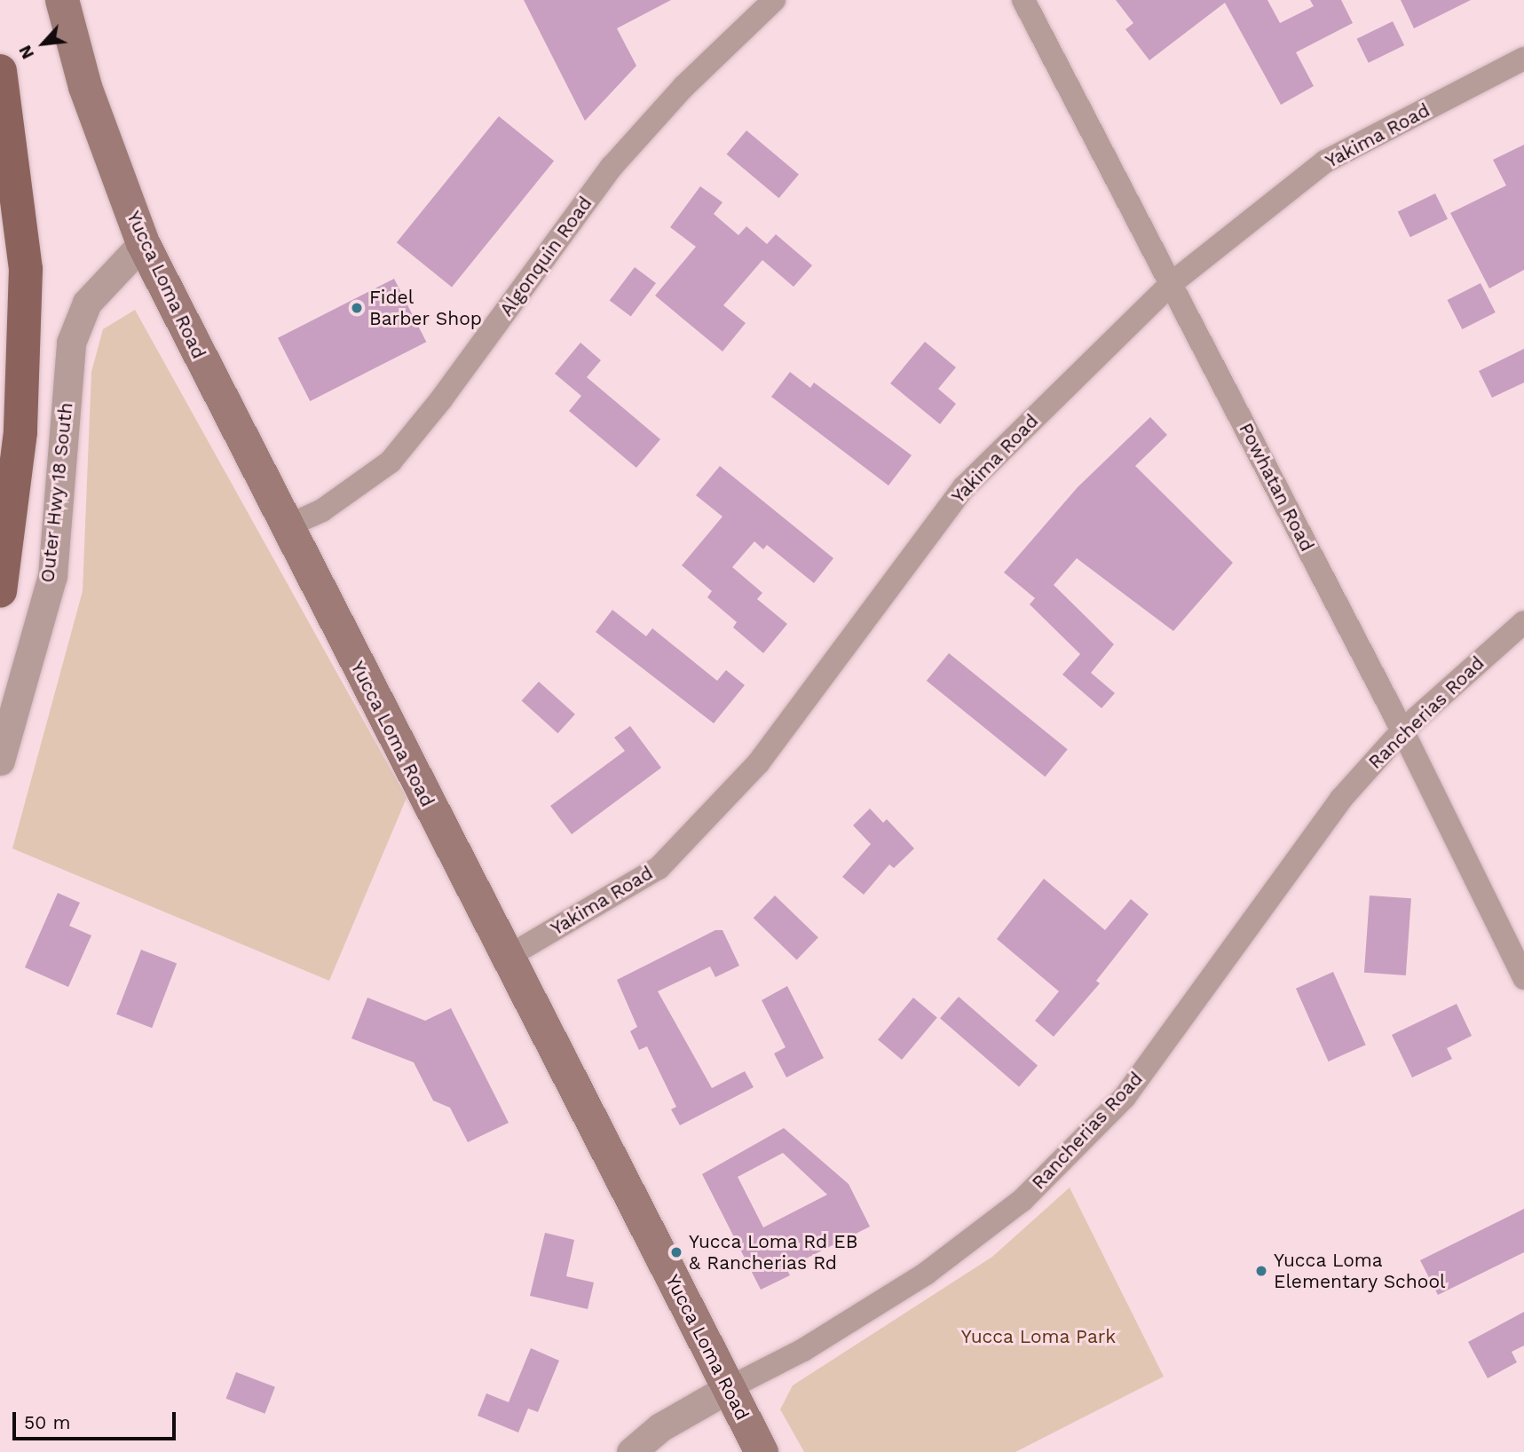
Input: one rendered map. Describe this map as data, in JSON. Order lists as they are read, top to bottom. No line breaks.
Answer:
{"streets":{"main road":["Yucca Loma Road"],"street":["Yakima Road","Algonquin Road","Powhatan Road","Outer Hwy 18 South","Rancherias Road"]},"crossings":[["Yakima Road","Yucca Loma Road"],["Yakima Road","Powhatan Road"],["Algonquin Road","Yucca Loma Road"],["Yucca Loma Road","Outer Hwy 18 South"],["Yucca Loma Road","Rancherias Road"],["Powhatan Road","Rancherias Road"]],"parks":["Yucca Loma Park"],"places":["Fidel Barber Shop","Yucca Loma Rd EB & Rancherias Rd","Yucca Loma Elementary School"],"scale_bar":"50 m","north":"bottom left"}
